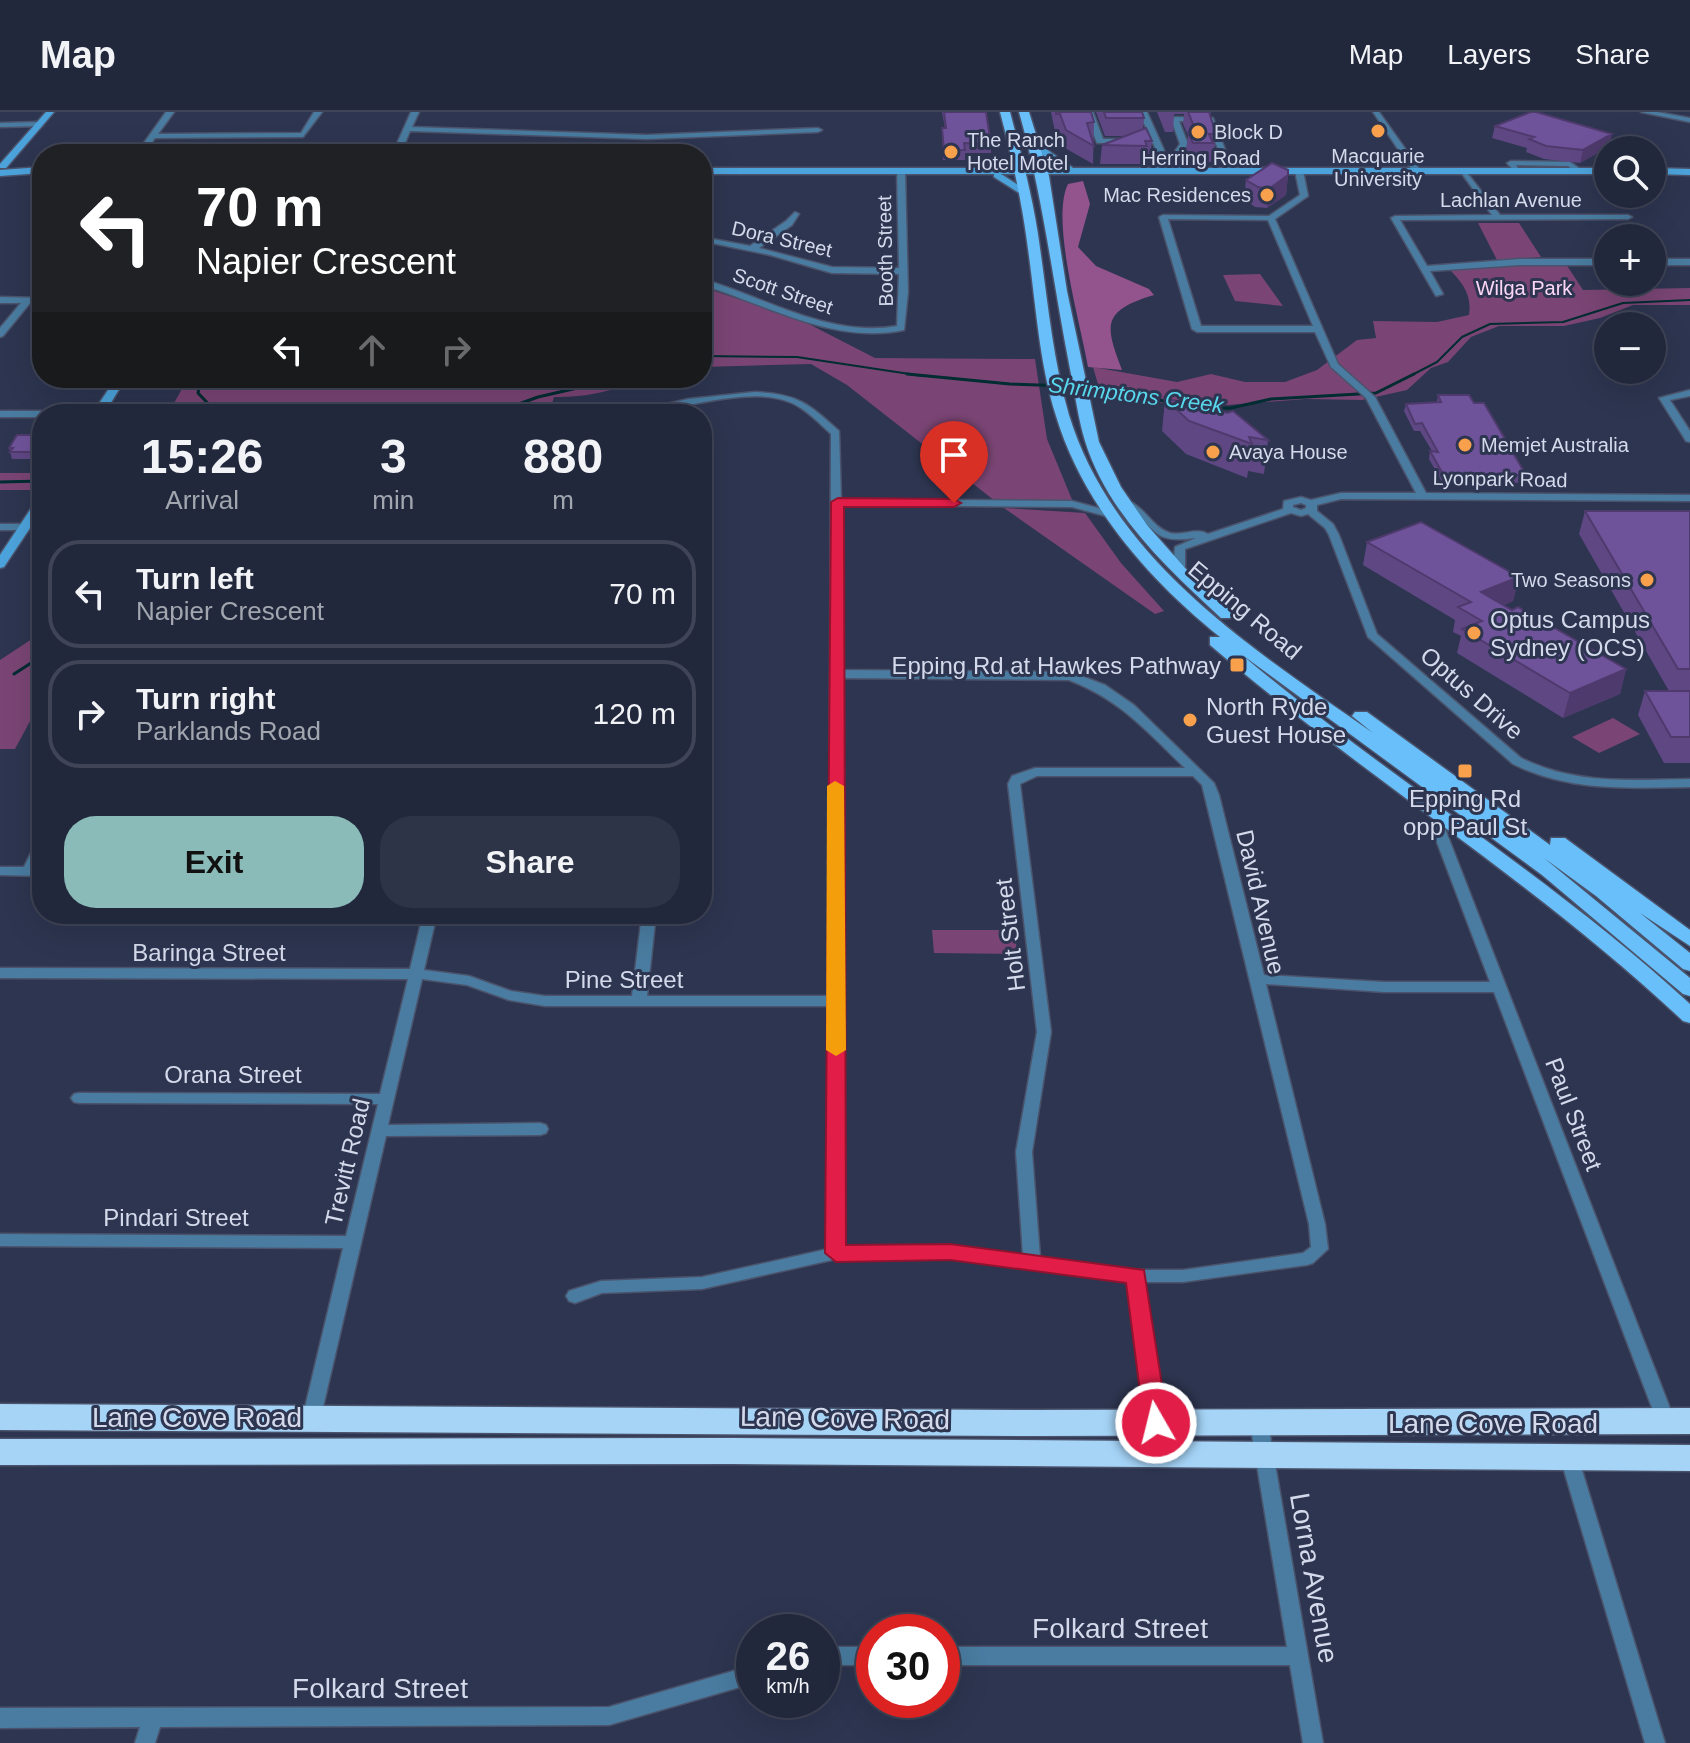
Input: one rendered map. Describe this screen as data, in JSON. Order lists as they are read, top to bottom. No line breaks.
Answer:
{"streets":{"highway":["Lane Cove Road"],"main road":["Herring Road","Epping Road"],"street":["Lachlan Avenue","Dora Street","Booth Street","Scott Street","Lyonpark Road","Optus Drive","David Avenue","Holt Street","Baringa Street","Pine Street","Orana Street","Paul Street","Trevitt Road","Pindari Street","Lorna Avenue","Folkard Street"]},"crossings":[["Herring Road","Booth Street"],["Herring Road","Epping Road"],["Dora Street","Booth Street"],["Booth Street","Scott Street"],["Lyonpark Road","Optus Drive"],["David Avenue","Holt Street"],["Baringa Street","Pine Street"],["Baringa Street","Trevitt Road"],["Pine Street","Trevitt Road"],["Orana Street","Trevitt Road"],["Paul Street","Lane Cove Road"],["Trevitt Road","Pindari Street"],["Trevitt Road","Lane Cove Road"],["Lane Cove Road","Lorna Avenue"],["Lorna Avenue","Folkard Street"]],"water":["Shrimptons Creek"],"parks":["Wilga Park"],"places":{"other":["Macquarie University","Block D","The Ranch Hotel Motel","Mac Residences","Memjet Australia","Avaya House","Two Seasons","Optus Campus Sydney (OCS)","North Ryde Guest House"],"transit":["Epping Rd at Hawkes Pathway","Epping Rd opp Paul St"]},"page":{"header":"Map","nav":["Map","Layers","Share"],"map_buttons":["+","−"],"turn":["70 m","Napier Crescent"],"eta":["15:26","Arrival","3","min","880","m"],"list":[{"name":"Turn left","note":"Napier Crescent","value":"70 m"},{"name":"Turn right","note":"Parklands Road","value":"120 m"}],"buttons":["Exit","Share"],"speed":"26 km/h","limit":"30"}}
